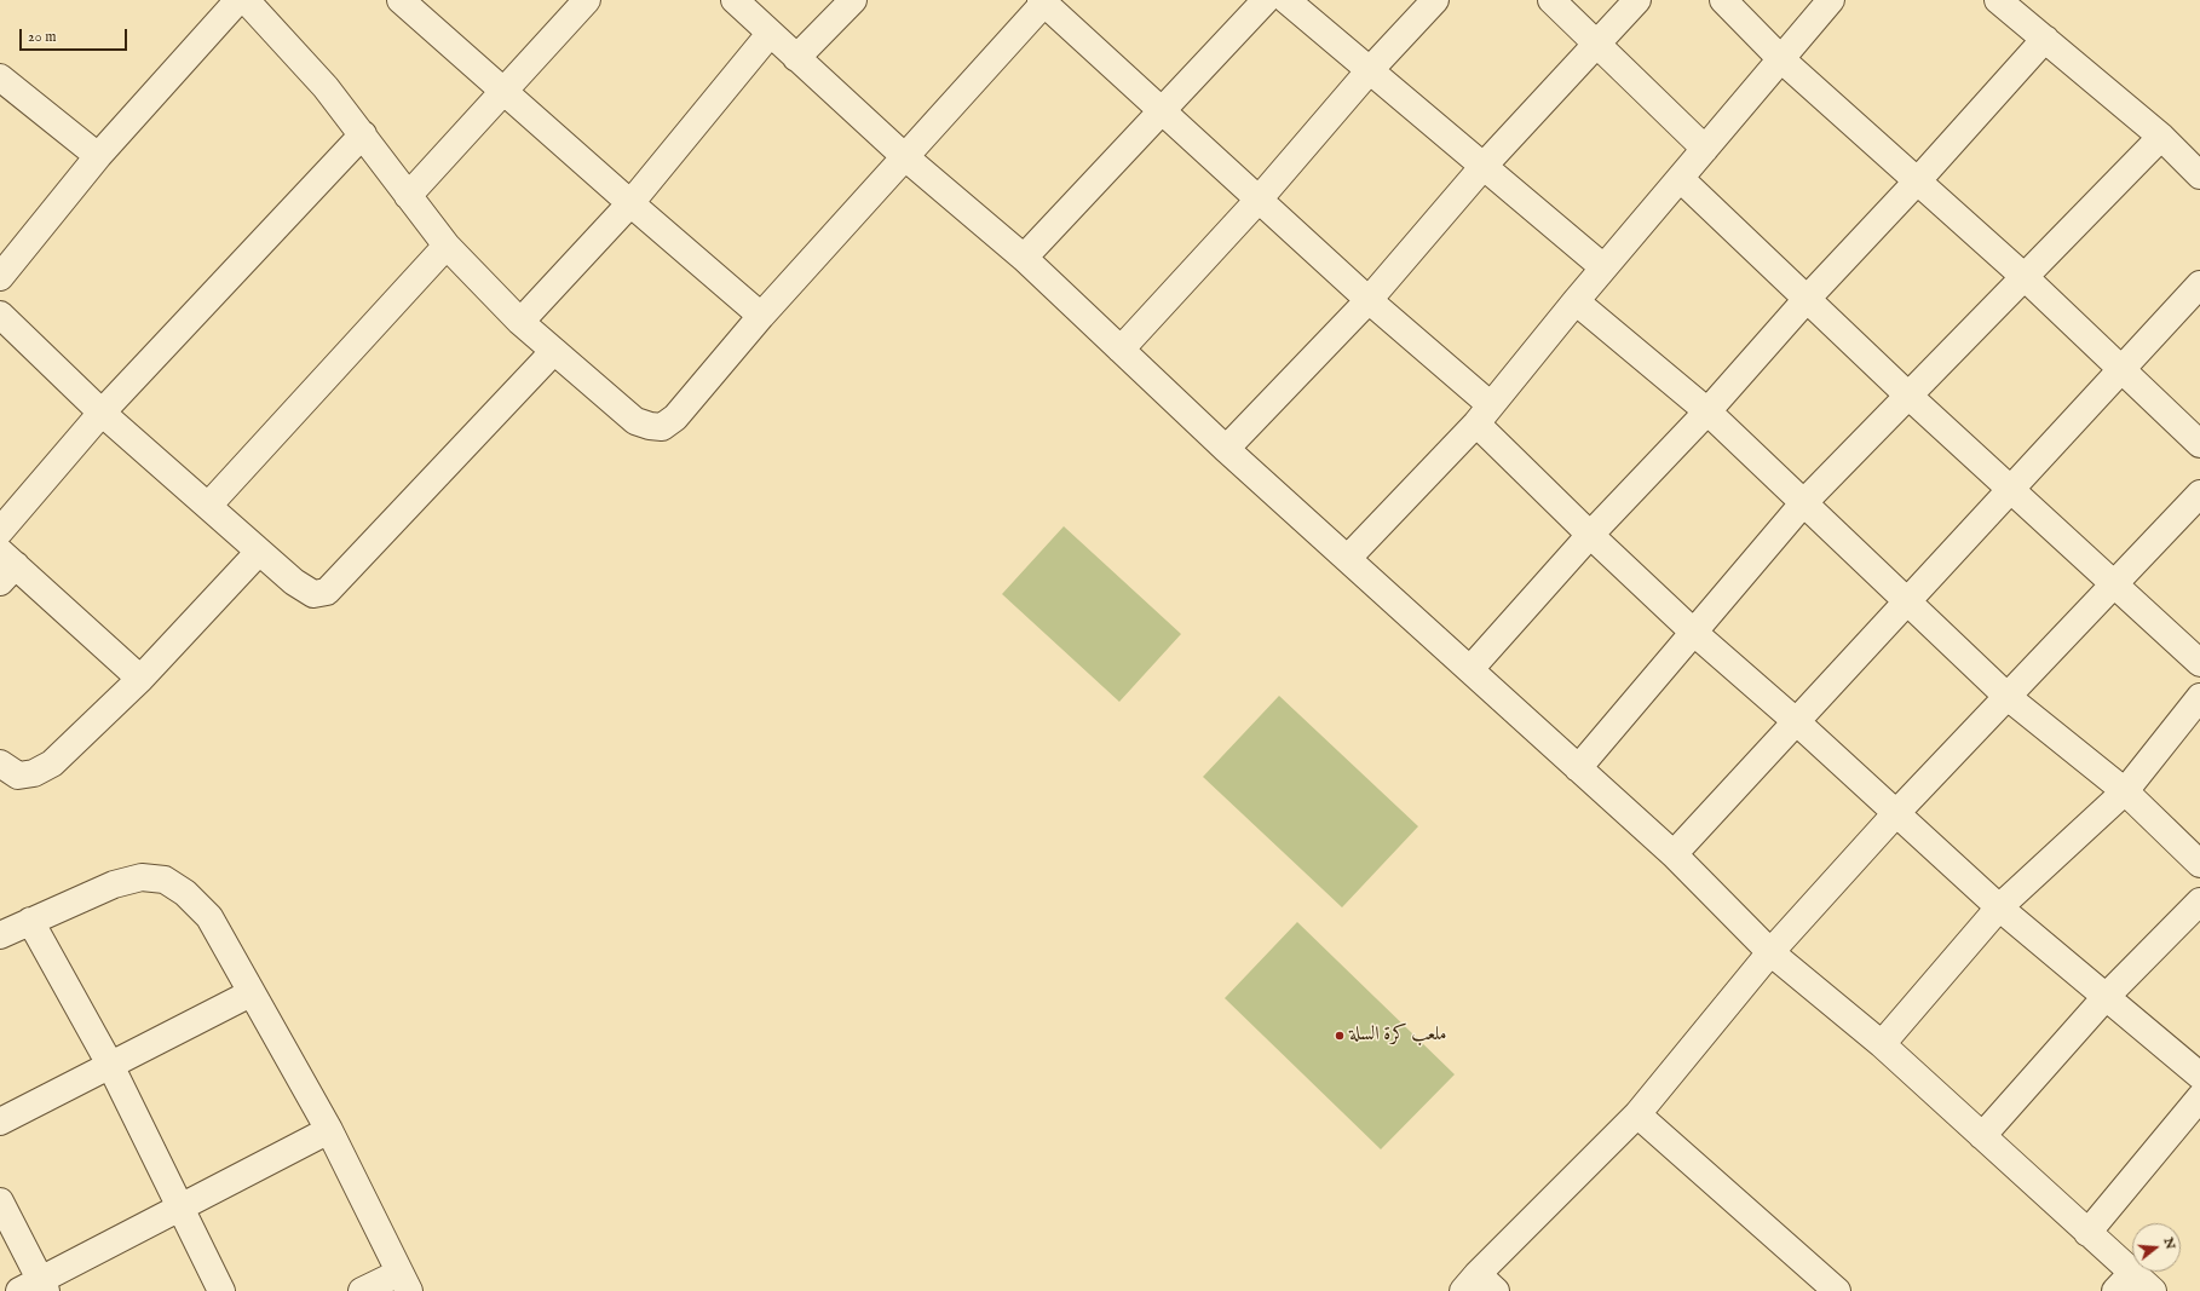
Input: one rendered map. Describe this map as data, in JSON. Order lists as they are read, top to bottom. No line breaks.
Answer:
{"places":["ملعب كرة السلة"],"scale_bar":"20 m","north":"right"}
